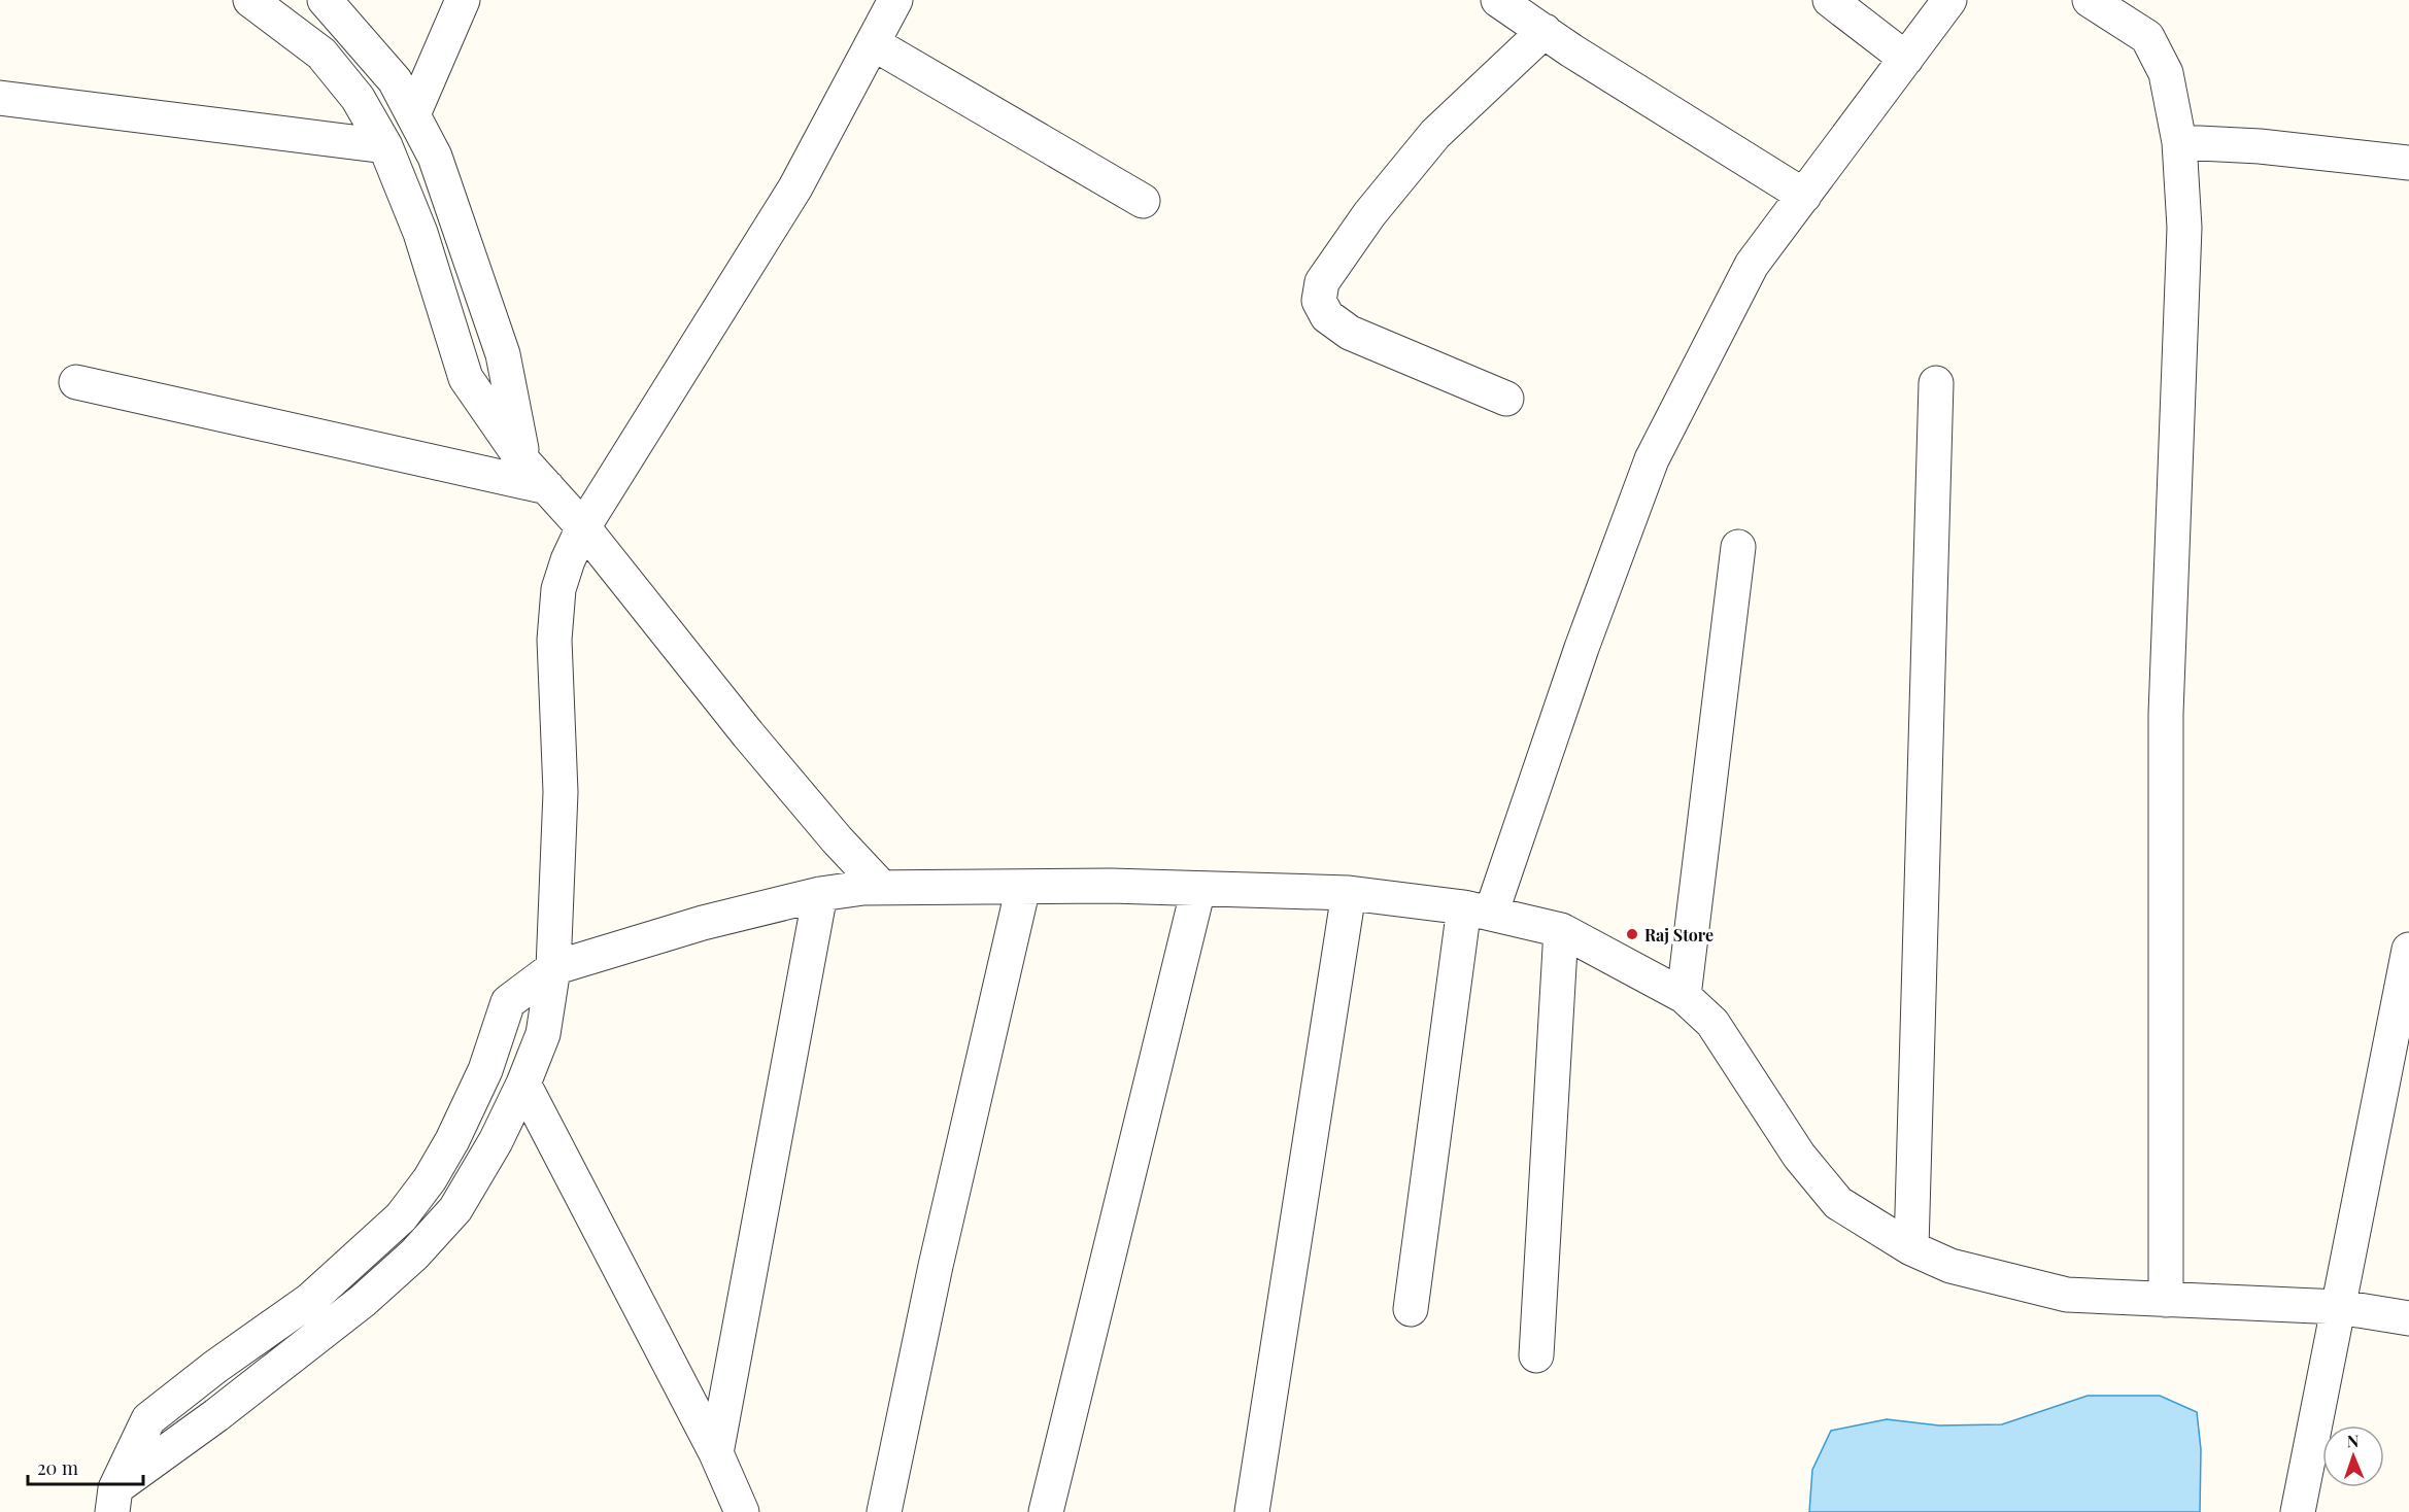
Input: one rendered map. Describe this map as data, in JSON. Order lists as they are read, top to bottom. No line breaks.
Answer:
{"places":["Raj Store"],"scale_bar":"20 m","north":"top"}
